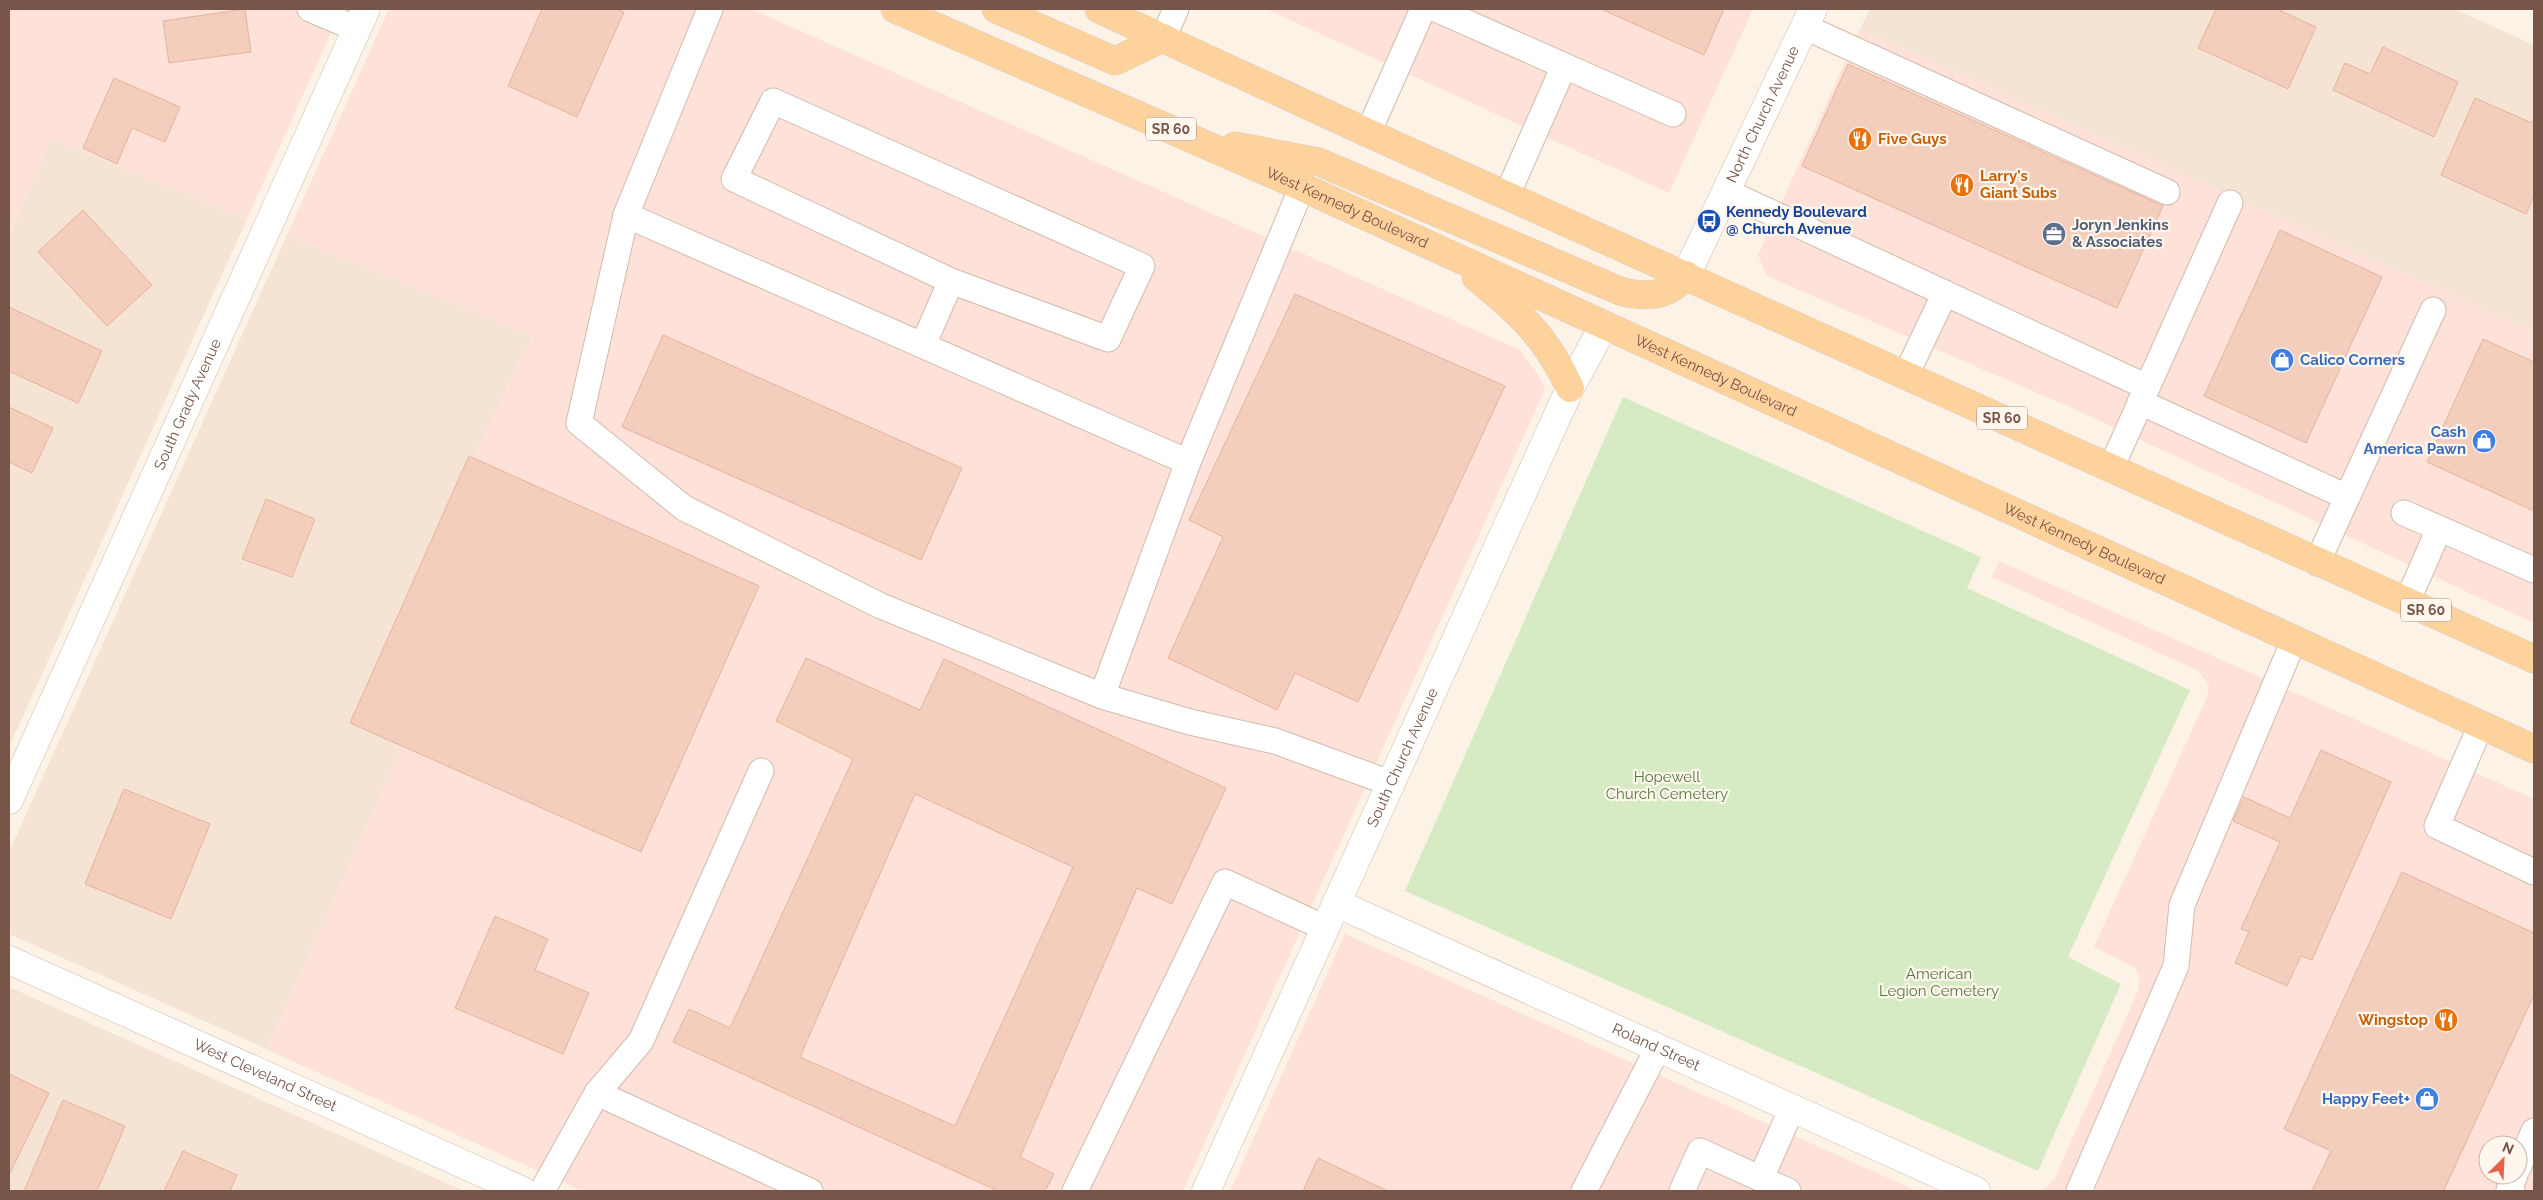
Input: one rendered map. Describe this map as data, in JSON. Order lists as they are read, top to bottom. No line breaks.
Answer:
{"streets":{"main road":["SR 60","West Kennedy Boulevard"],"street":["North Church Avenue","South Grady Avenue","South Church Avenue","Roland Street","West Cleveland Street"]},"crossings":[["North Church Avenue","SR 60"],["West Kennedy Boulevard","South Church Avenue"],["South Church Avenue","Roland Street"]],"parks":["Hopewell Church Cemetery","American Legion Cemetery"],"places":{"restaurant":["Five Guys","Larry's Giant Subs","Wingstop"],"bus stop":["Kennedy Boulevard @ Church Avenue"],"office":["Joryn Jenkins & Associates"],"shop":["Calico Corners","Cash America Pawn","Happy Feet+"]},"north":"top right"}
